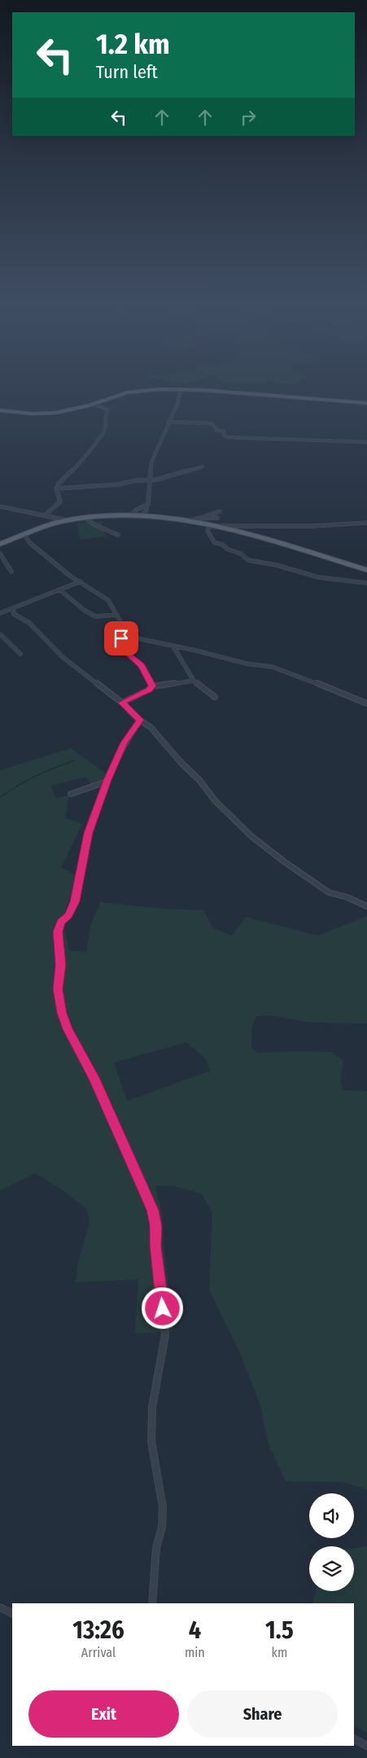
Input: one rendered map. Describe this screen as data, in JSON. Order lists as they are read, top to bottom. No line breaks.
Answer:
{"page":{"turn":["1.2 km","Turn left"],"eta":["13:26","Arrival","4","min","1.5","km"],"buttons":["Exit","Share"]}}
